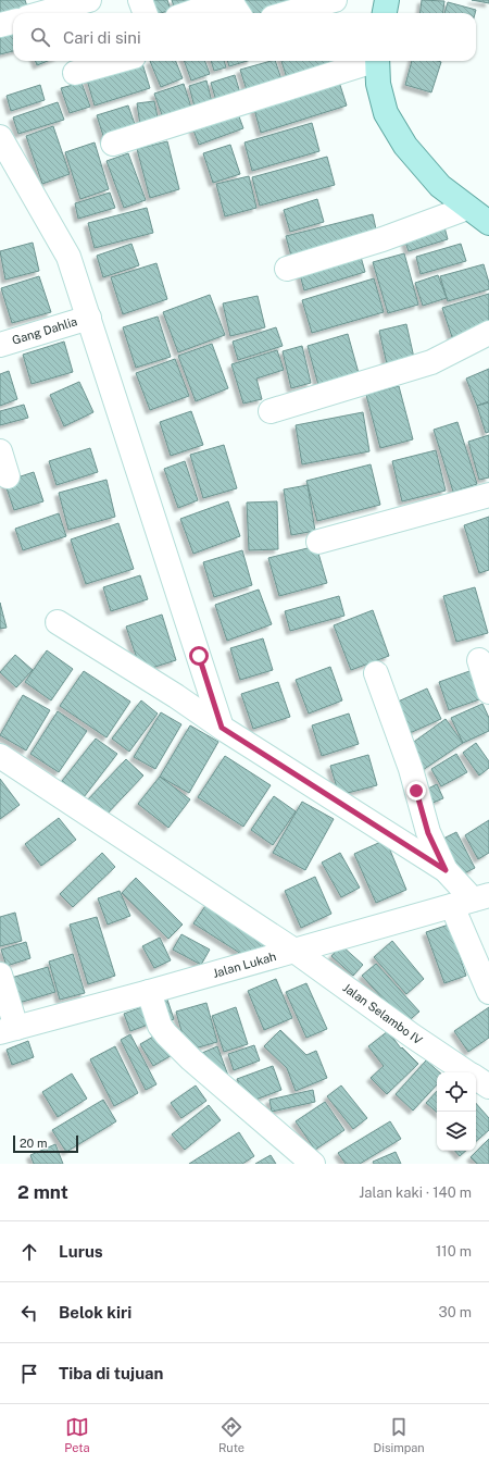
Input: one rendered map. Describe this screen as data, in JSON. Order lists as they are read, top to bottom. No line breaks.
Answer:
{"streets":{"street":["Gang Dahlia","Jalan Lukah","Jalan Selambo IV"]},"crossings":[["Jalan Lukah","Jalan Selambo IV"]],"scale_bar":"20 m","page":{"search":"Cari di sini","scale":"20 m","heading":["2 mnt","Jalan kaki · 140 m"],"list":[["Lurus","110 m"],["Belok kiri","30 m"],"Tiba di tujuan"],"nav":["Peta","Rute","Disimpan"]}}
